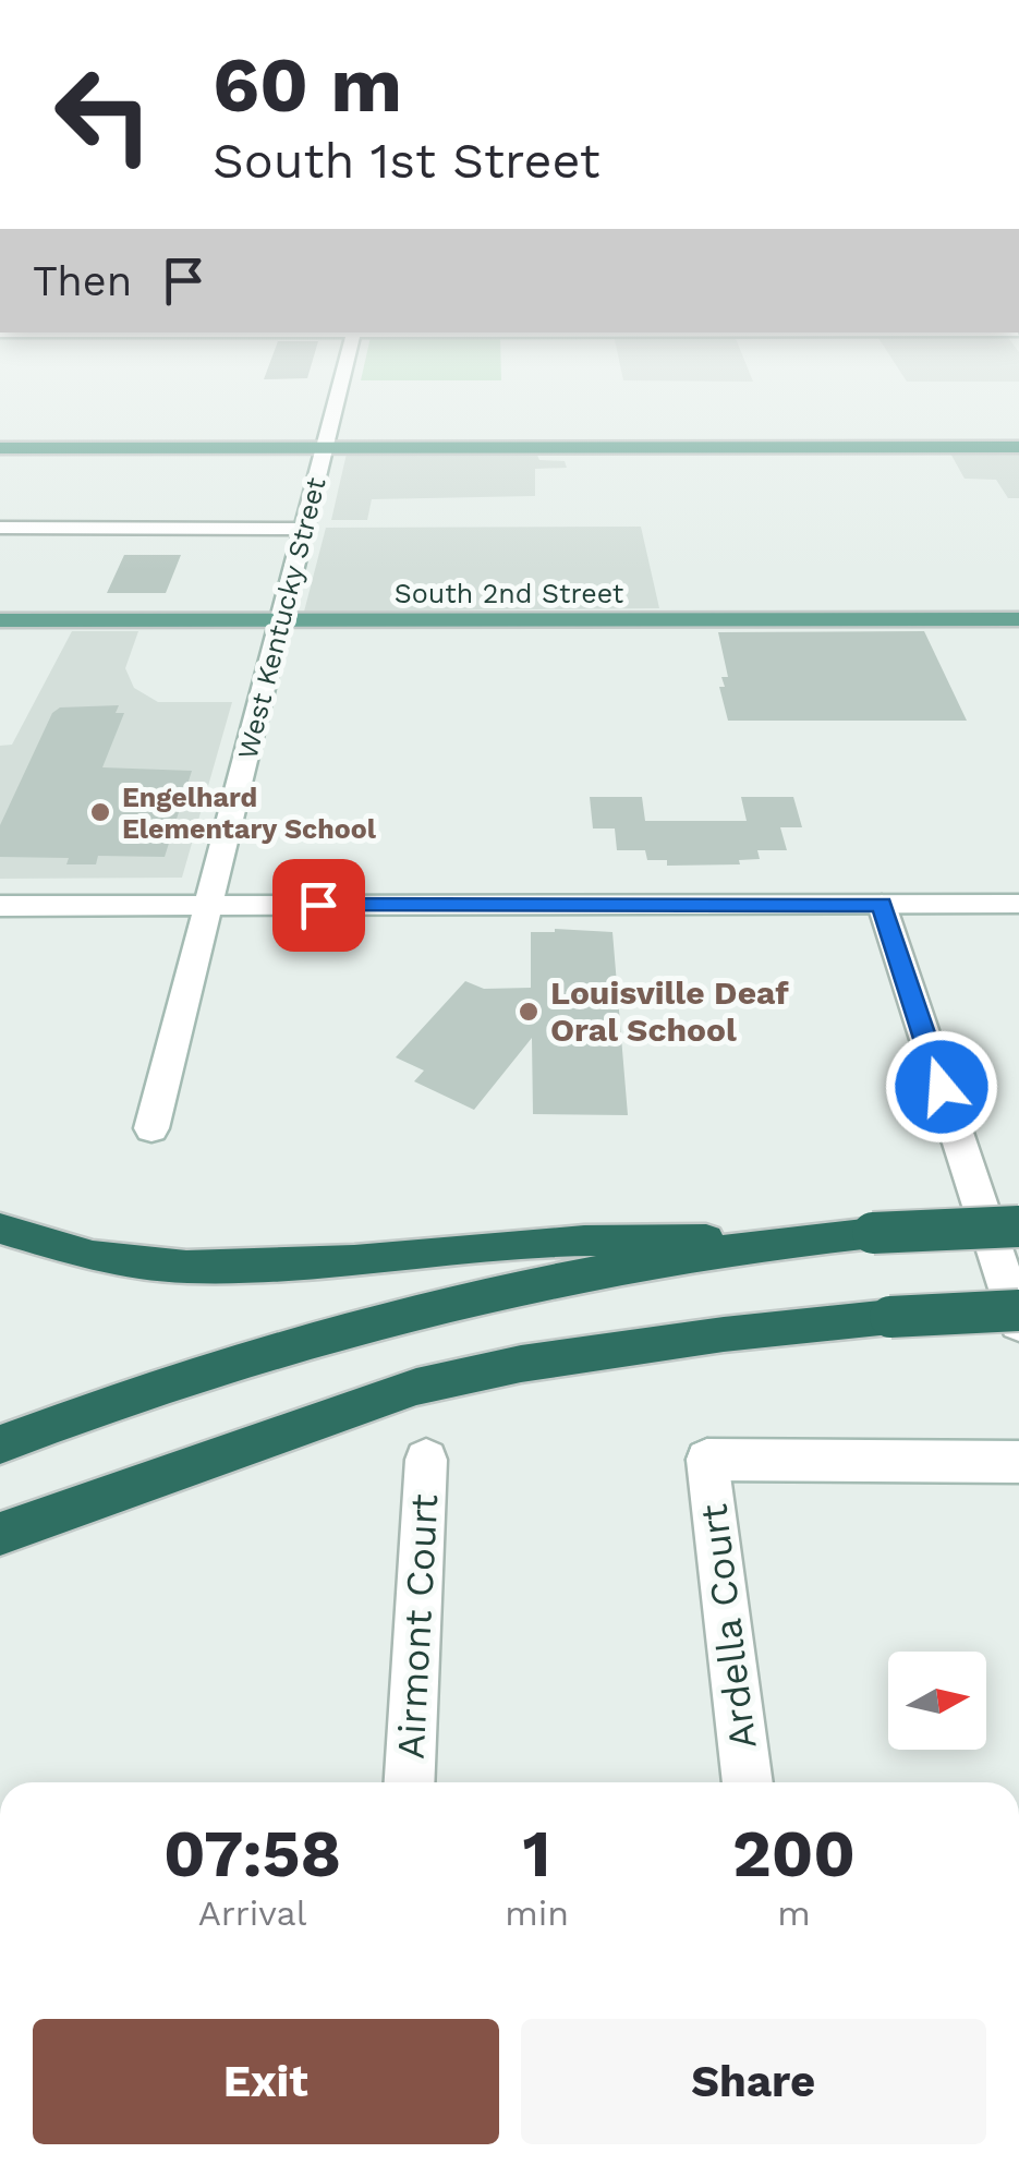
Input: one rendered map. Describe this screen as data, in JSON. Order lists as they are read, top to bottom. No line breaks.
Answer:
{"streets":{"main road":["South 2nd Street"],"street":["West Kentucky Street","Airmont Court","Ardella Court"]},"crossings":[["South 2nd Street","West Kentucky Street"]],"places":["Engelhard Elementary School","Louisville Deaf Oral School"],"north":"right","page":{"turn":["60 m","South 1st Street"],"then":"Then","eta":["07:58","Arrival","1","min","200","m"],"buttons":["Exit","Share"]}}
